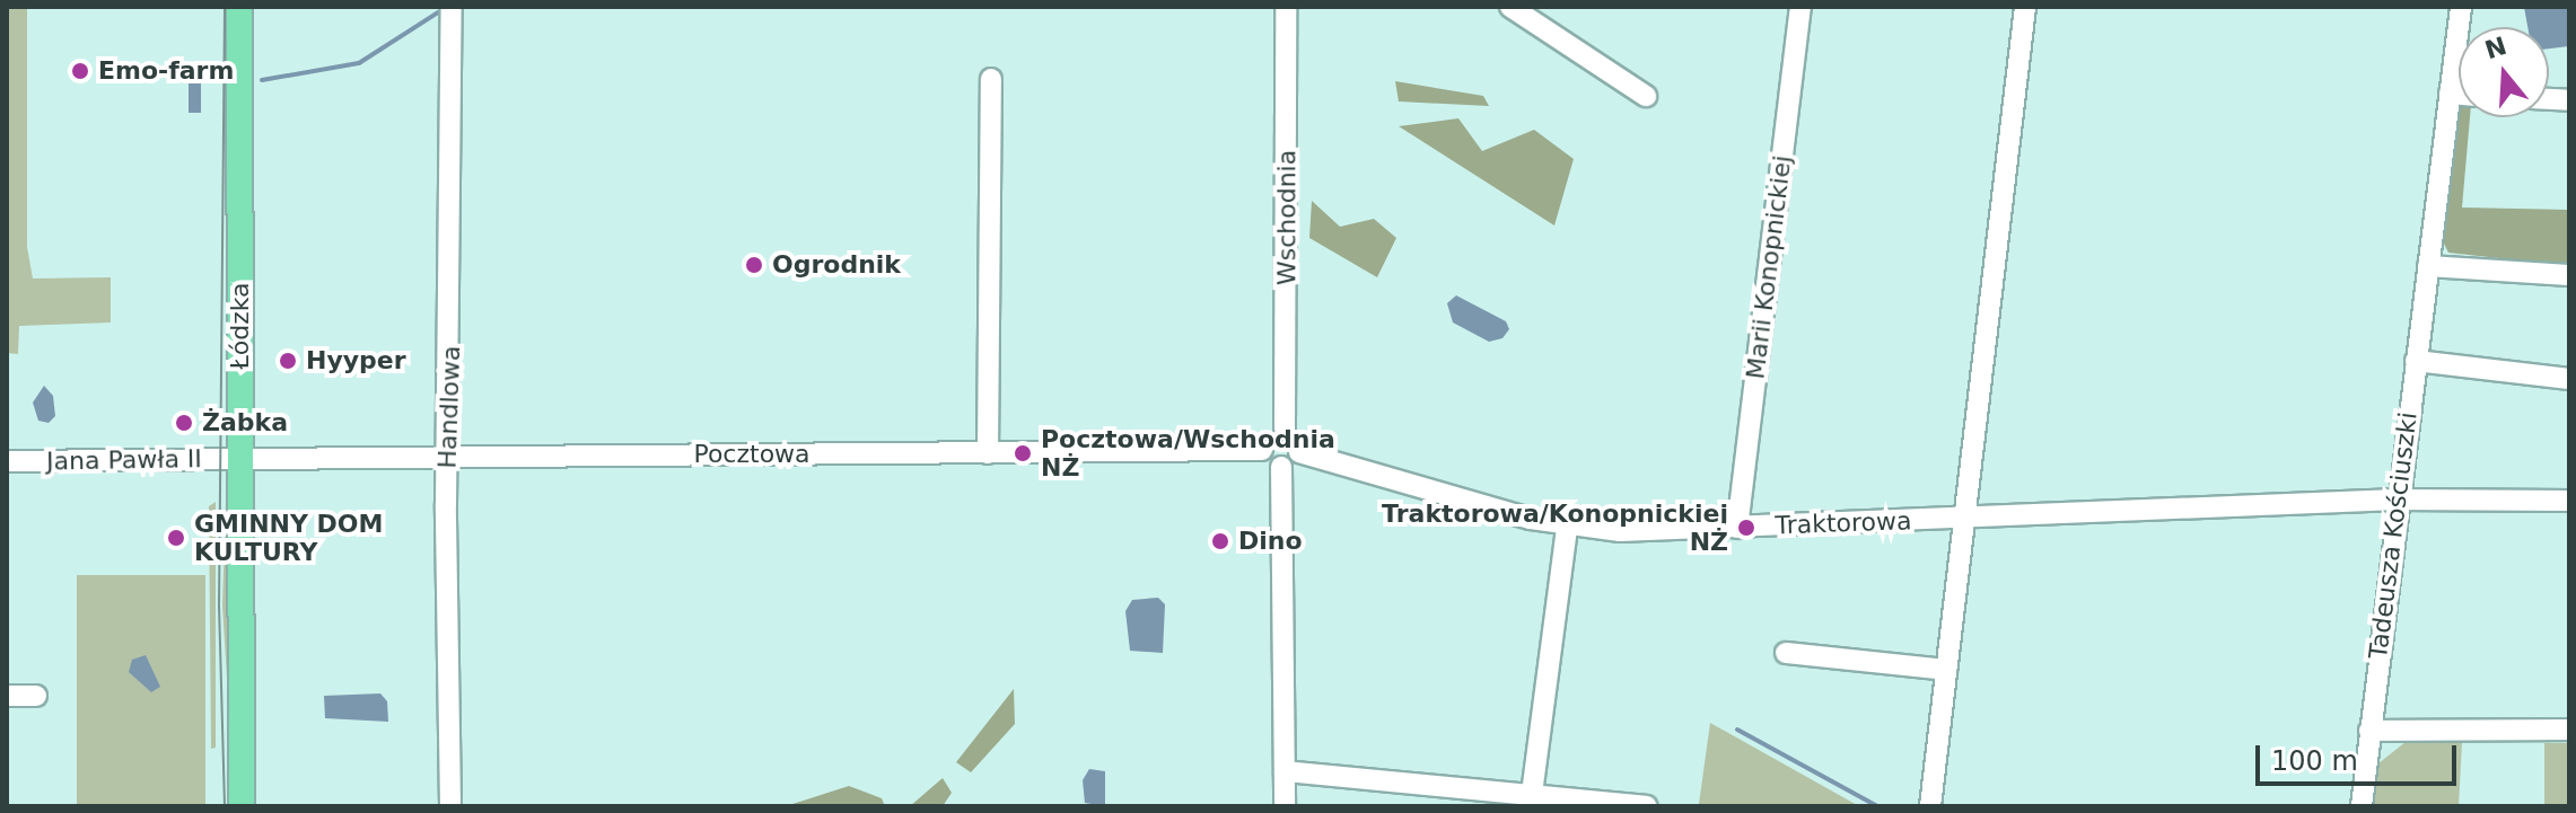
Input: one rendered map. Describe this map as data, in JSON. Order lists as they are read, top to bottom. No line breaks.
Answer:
{"streets":{"main road":["Łódzka"],"street":["Wschodnia","Marii Konopnickiej","Handlowa","Pocztowa","Jana Pawła II","Traktorowa","Tadeusza Kościuszki"]},"crossings":[["Wschodnia","Pocztowa"],["Wschodnia","Traktorowa"],["Marii Konopnickiej","Traktorowa"],["Łódzka","Pocztowa"],["Łódzka","Jana Pawła II"],["Handlowa","Pocztowa"],["Pocztowa","Jana Pawła II"],["Pocztowa","Traktorowa"],["Traktorowa","Tadeusza Kościuszki"]],"places":["Emo-farm","Ogrodnik","Hyyper","Żabka","Pocztowa/Wschodnia NŻ","Traktorowa/Konopnickiej NŻ","GMINNY DOM KULTURY","Dino"],"scale_bar":"100 m","north":"top"}
